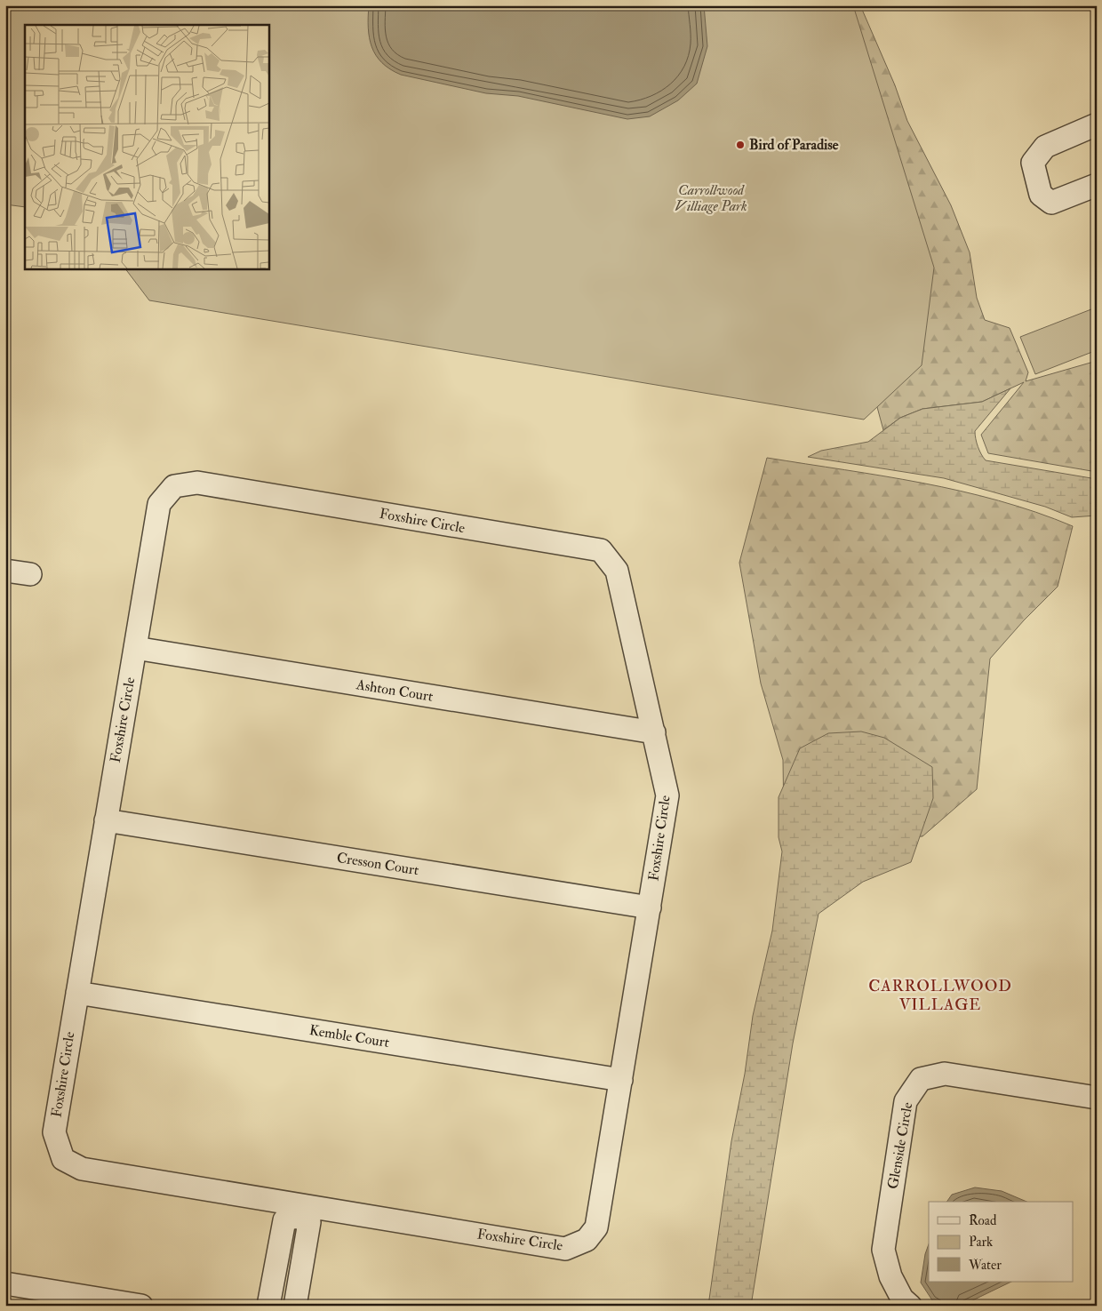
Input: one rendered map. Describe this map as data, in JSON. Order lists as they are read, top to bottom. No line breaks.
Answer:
{"streets":{"street":["Foxshire Circle","Ashton Court","Cresson Court","Kemble Court","Glenside Circle"]},"crossings":[["Foxshire Circle","Ashton Court"],["Foxshire Circle","Cresson Court"],["Foxshire Circle","Kemble Court"]],"districts":["CARROLLWOOD VILLAGE"],"parks":["Carrollwood Villiage Park"],"places":["Bird of Paradise"],"legend":["Road","Park","Water"]}
